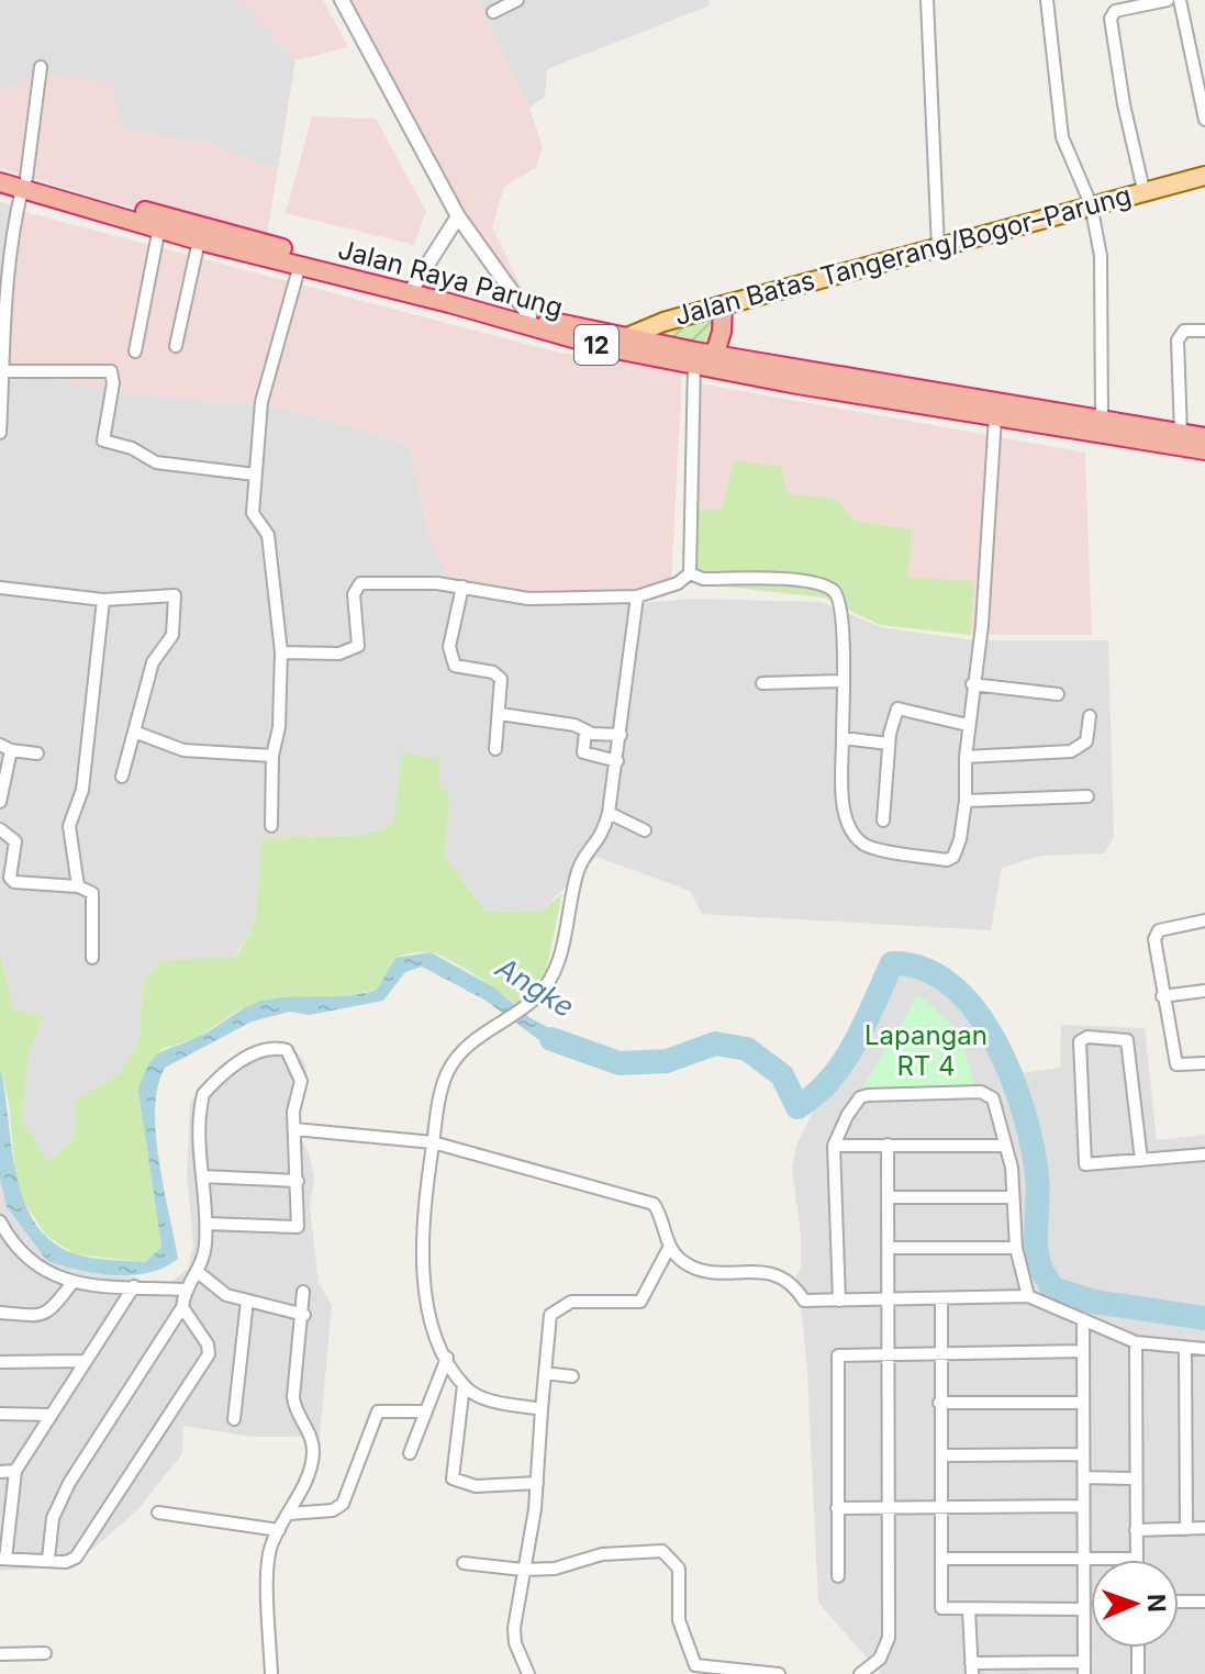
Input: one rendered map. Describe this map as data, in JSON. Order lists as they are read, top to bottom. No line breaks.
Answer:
{"streets":{"highway":["Jalan Raya Parung","12"],"main road":["Jalan Batas Tangerang/Bogor–Parung"]},"crossings":[["Jalan Batas Tangerang/Bogor–Parung","Jalan Raya Parung"]],"water":["Angke"],"parks":["Lapangan RT 4"],"north":"right"}
